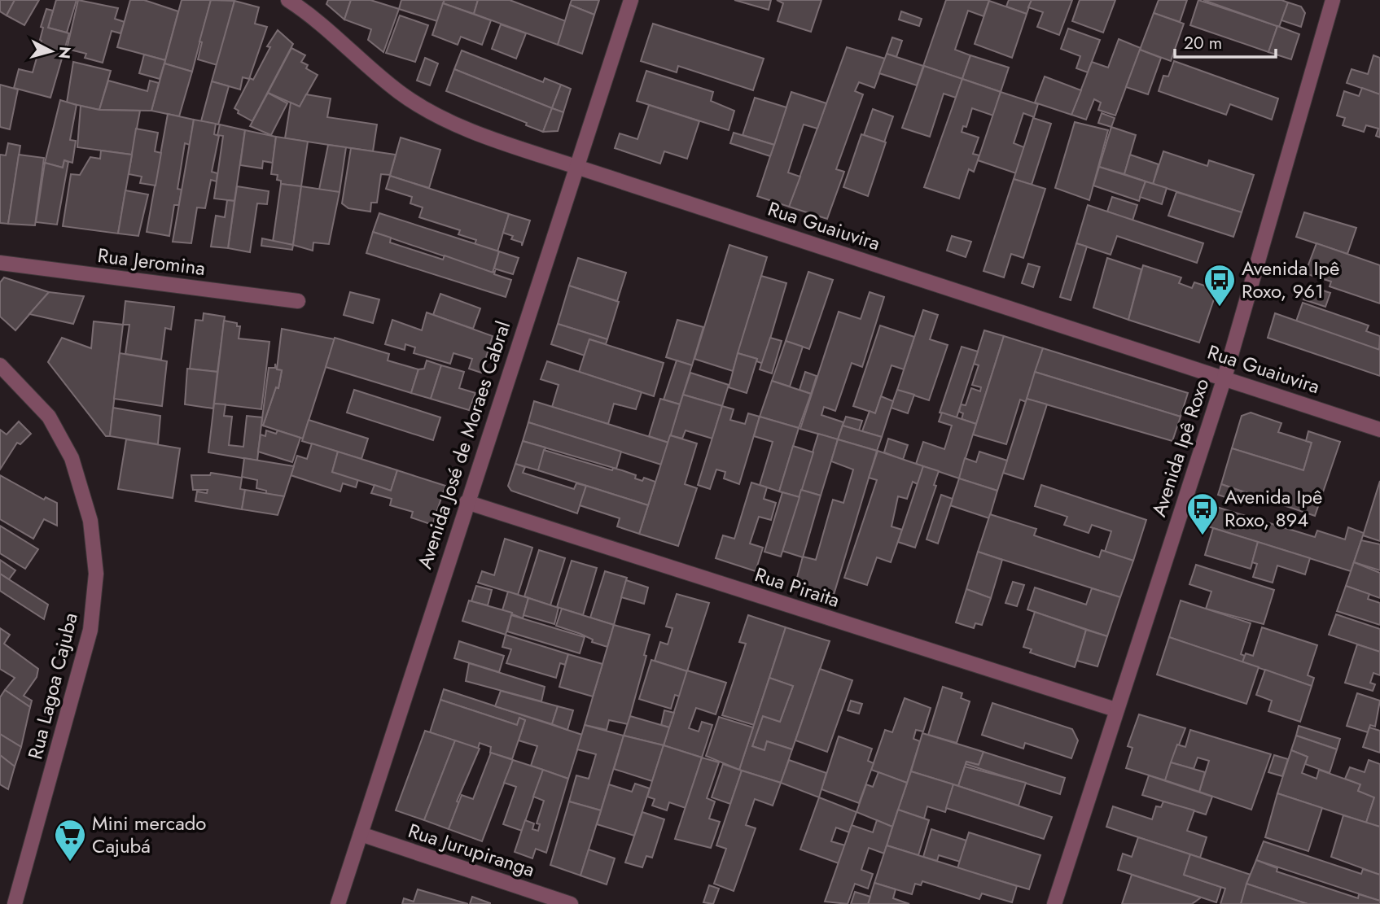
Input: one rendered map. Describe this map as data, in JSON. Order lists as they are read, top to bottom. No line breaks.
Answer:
{"streets":{"street":["Rua Guaiuvira","Rua Jeromina","Avenida José de Moraes Cabral","Avenida Ipê Roxo","Rua Piraita","Rua Lagoa Cajuba","Rua Jurupiranga"]},"crossings":[["Rua Guaiuvira","Avenida José de Moraes Cabral"],["Rua Guaiuvira","Avenida Ipê Roxo"],["Avenida José de Moraes Cabral","Rua Piraita"],["Avenida José de Moraes Cabral","Rua Jurupiranga"],["Avenida Ipê Roxo","Rua Piraita"]],"places":{"bus stop":["Avenida Ipê Roxo, 961","Avenida Ipê Roxo, 894"],"supermarket":["Mini mercado Cajubá"]},"scale_bar":"20 m","north":"right"}
